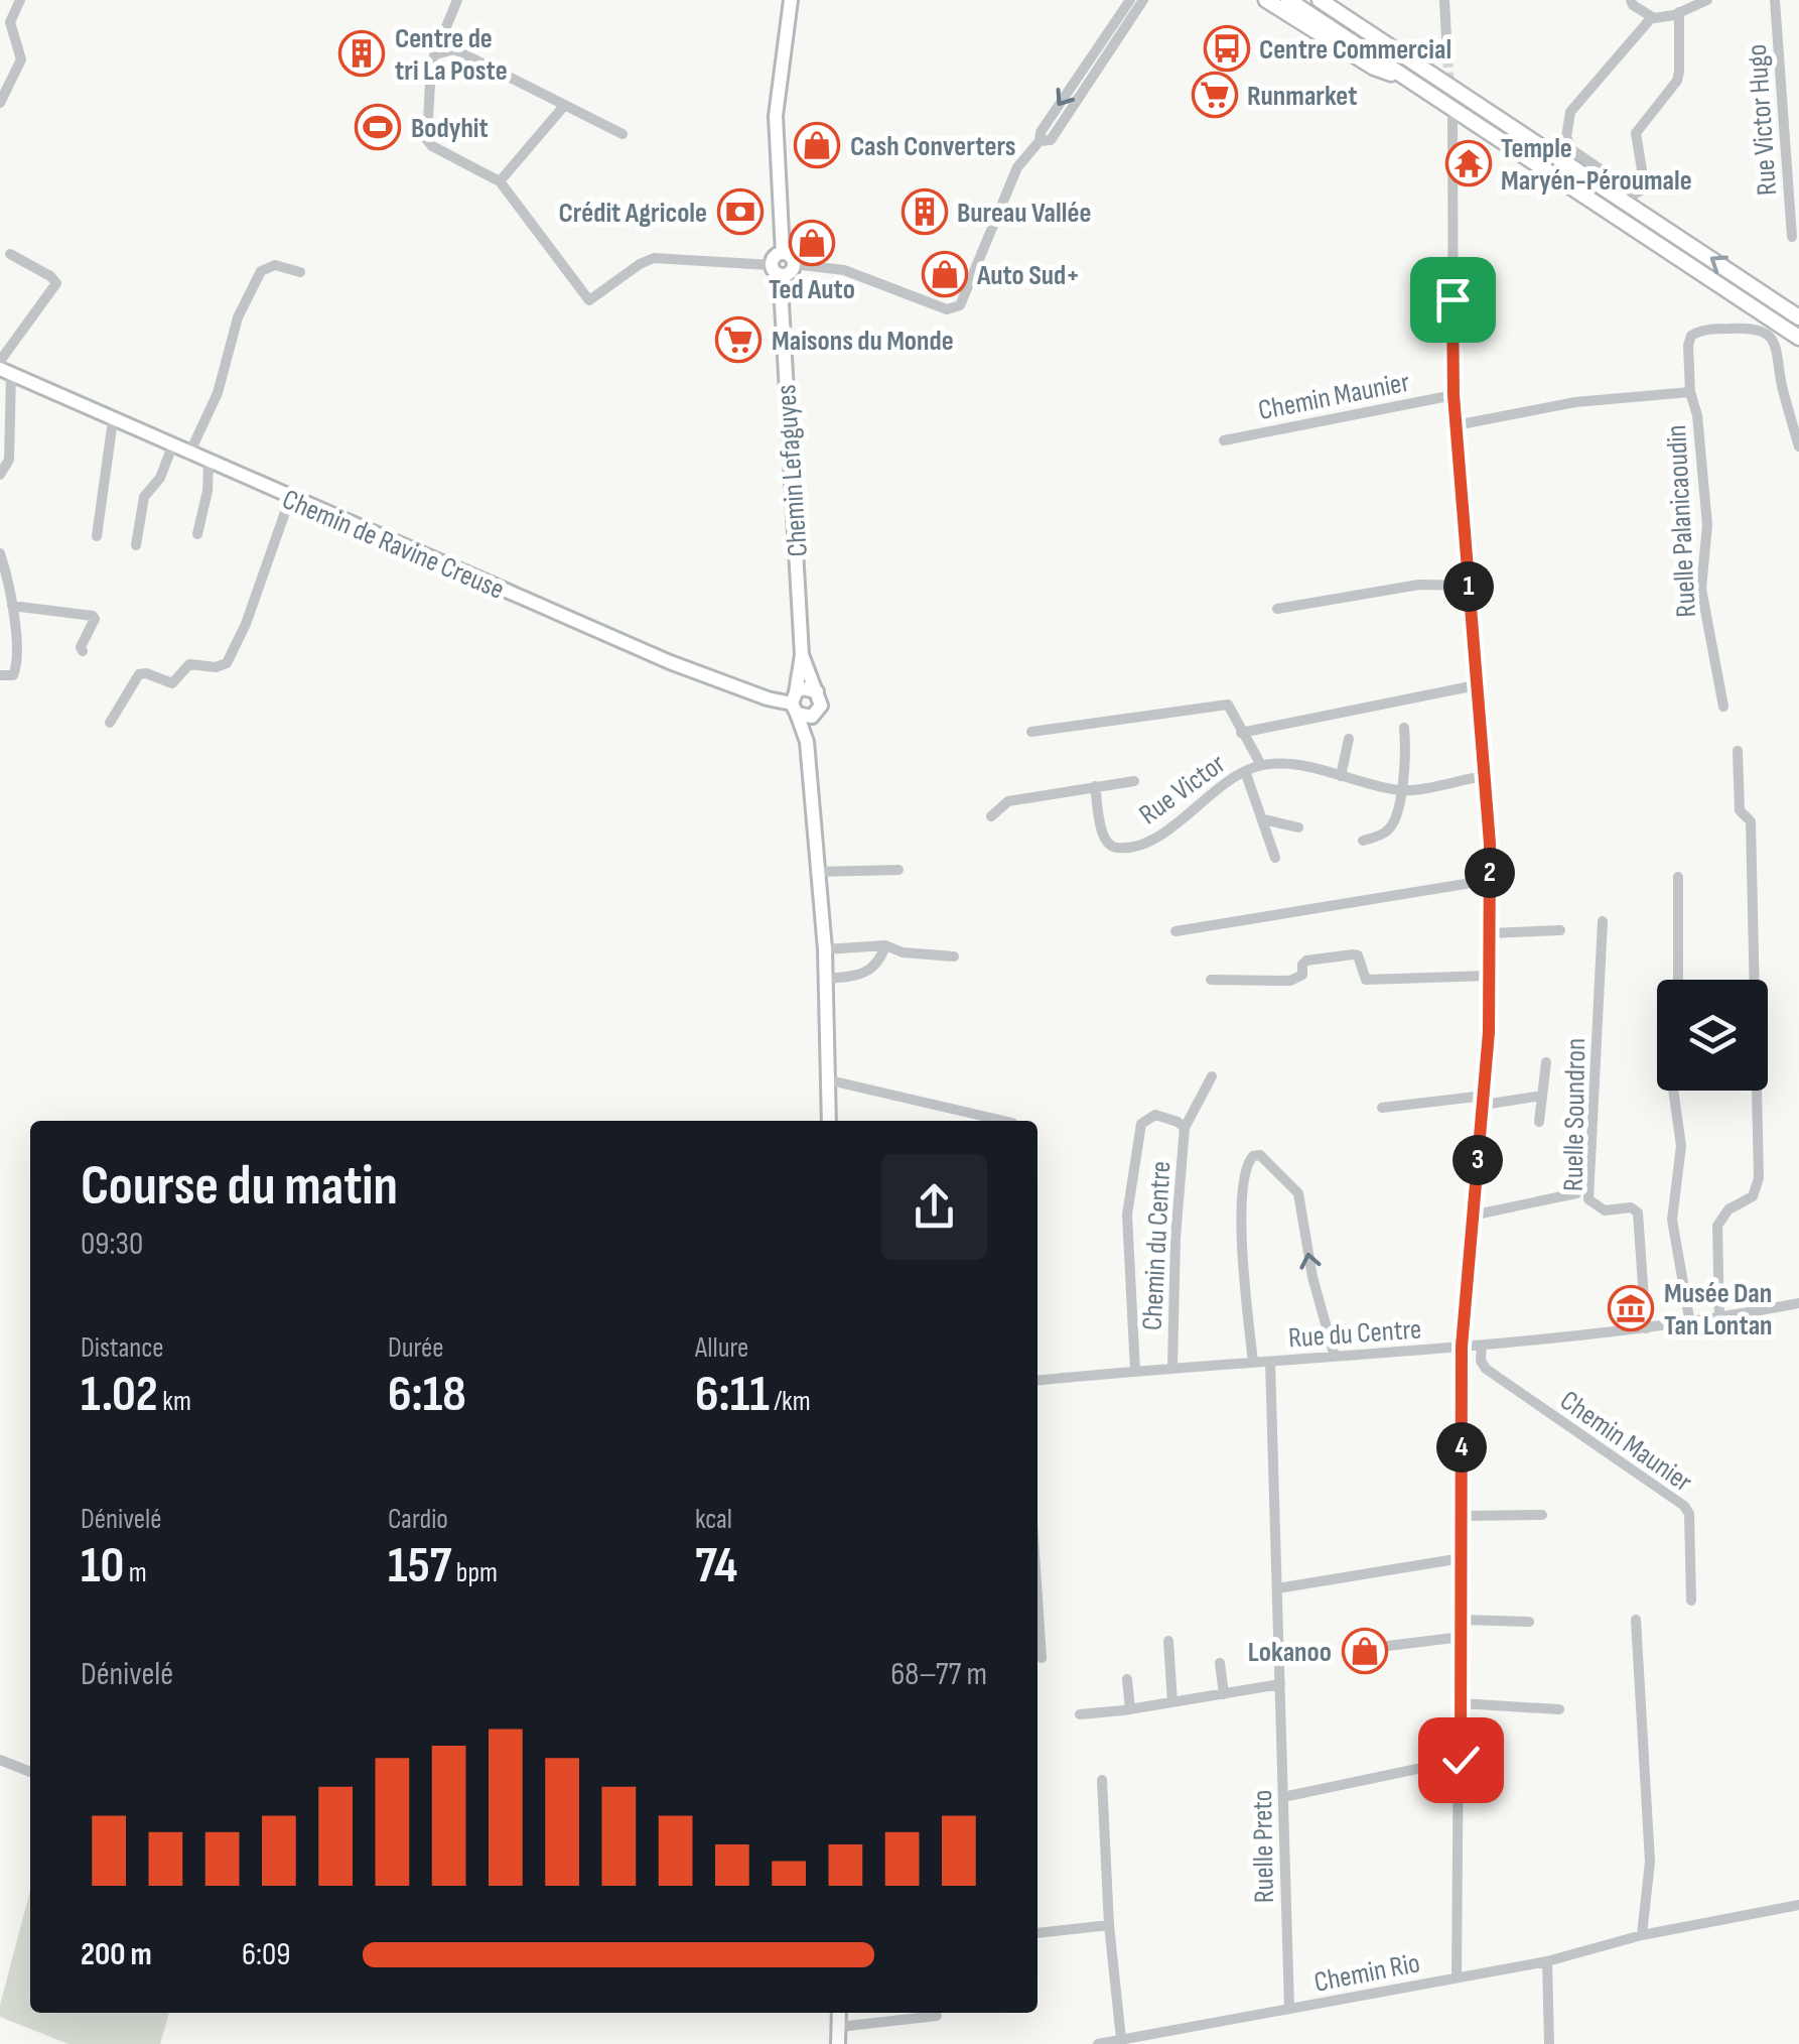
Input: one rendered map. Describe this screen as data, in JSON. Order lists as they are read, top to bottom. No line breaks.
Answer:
{"streets":{"main road":["Chemin Lefaguyes","Chemin de Ravine Creuse"],"street":["Rue Victor Hugo","Chemin Maunier","Ruelle Palanicaoudin","Rue Victor","Ruelle Soundron","Chemin du Centre","Rue du Centre","Ruelle Preto","Chemin Rio"]},"crossings":[["Chemin Maunier","Ruelle Palanicaoudin"],["Chemin Maunier","Rue Victor"],["Chemin Maunier","Rue du Centre"],["Chemin Maunier","Chemin Rio"],["Chemin Lefaguyes","Chemin de Ravine Creuse"],["Ruelle Soundron","Rue du Centre"],["Chemin du Centre","Rue du Centre"],["Rue du Centre","Ruelle Preto"],["Ruelle Preto","Chemin Rio"]],"places":{"bus stop":["Centre Commercial"],"building":["Centre de tri La Poste","Bureau Vallée"],"supermarket":["Runmarket","Maisons du Monde"],"sports":["Bodyhit"],"shop":["Cash Converters","Ted Auto","Auto Sud+","Lokanoo"],"temple":["Temple Maryén-Péroumale"],"bank":["Crédit Agricole"],"museum":["Musée Dan Tan Lontan"]},"page":{"pins":["1","2","3","4"],"heading":["Course du matin","09:30"],"stats":[["Distance","1.02 km"],["Durée","6:18"],["Allure","6:11 /km"],["Dénivelé","10 m"],["Cardio","157 bpm"],["kcal","74"]],"chart":["Dénivelé","68–77 m"],"list":[{"name":"200 m","note":"6:09"}]}}
